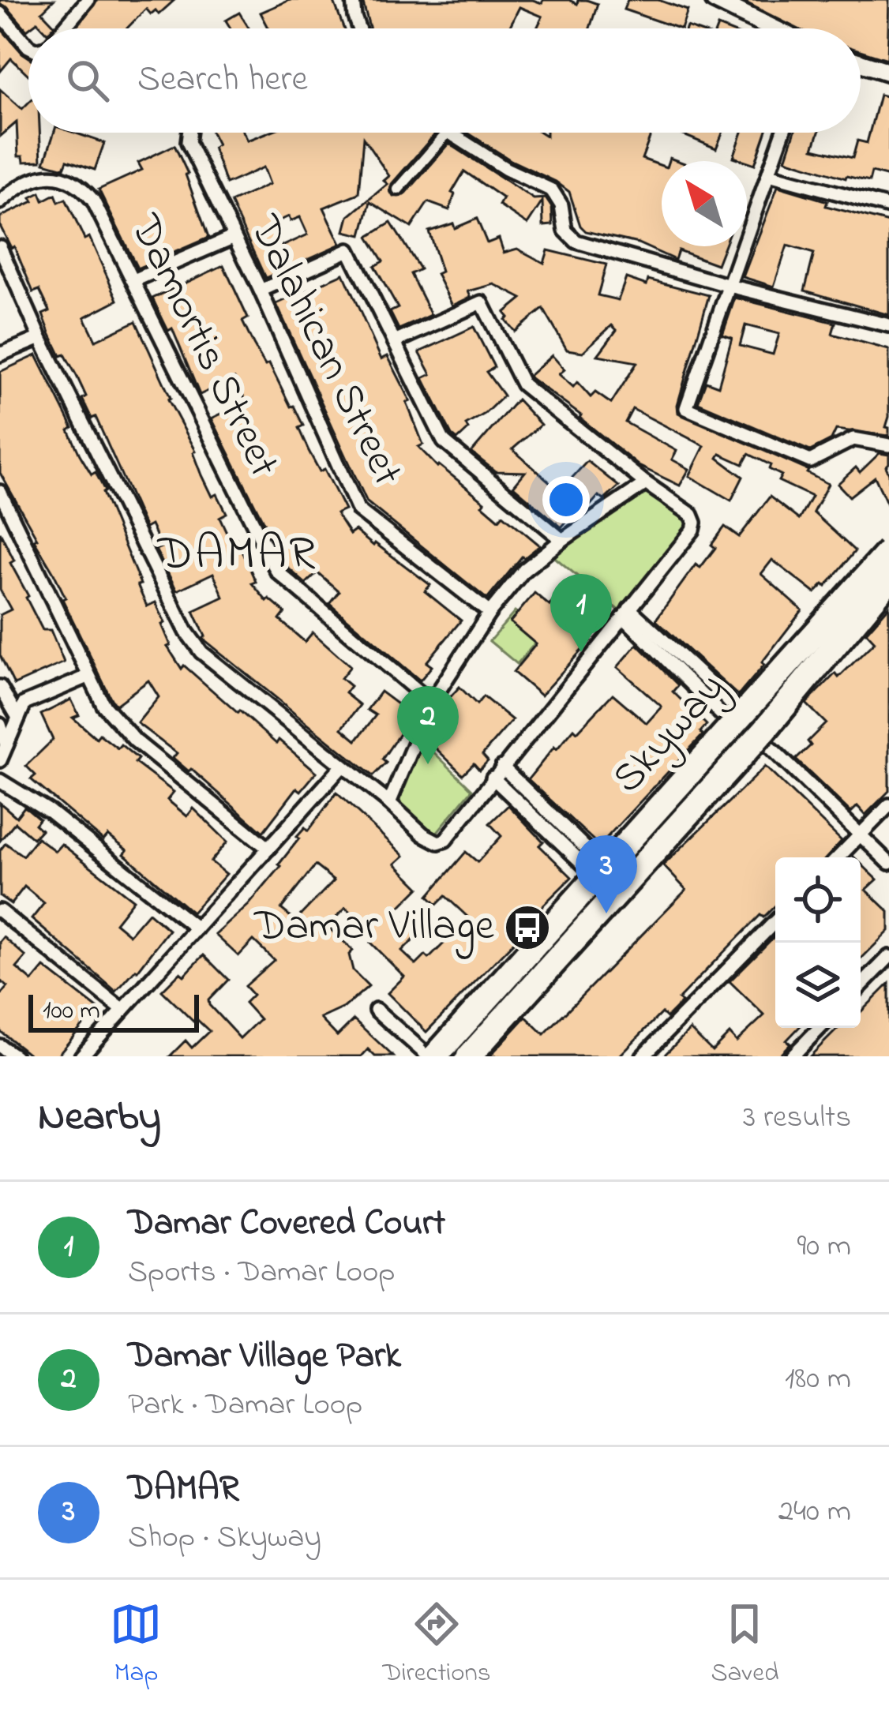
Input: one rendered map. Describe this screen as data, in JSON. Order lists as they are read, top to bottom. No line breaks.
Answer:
{"streets":{"highway":["Skyway"],"street":["Damortis Street","Dalahican Street"]},"districts":["DAMAR"],"places":{"bus stop":["Damar Village"]},"scale_bar":"100 m","north":"top left","page":{"search":"Search here","pins":["1","2","3"],"scale":"100 m","heading":["Nearby","3 results"],"list":[{"mark":"1","name":"Damar Covered Court","note":"Sports · Damar Loop","value":"90 m"},{"mark":"2","name":"Damar Village Park","note":"Park · Damar Loop","value":"180 m"},{"mark":"3","name":"DAMAR","note":"Shop · Skyway","value":"240 m"}],"nav":["Map","Directions","Saved"]}}
